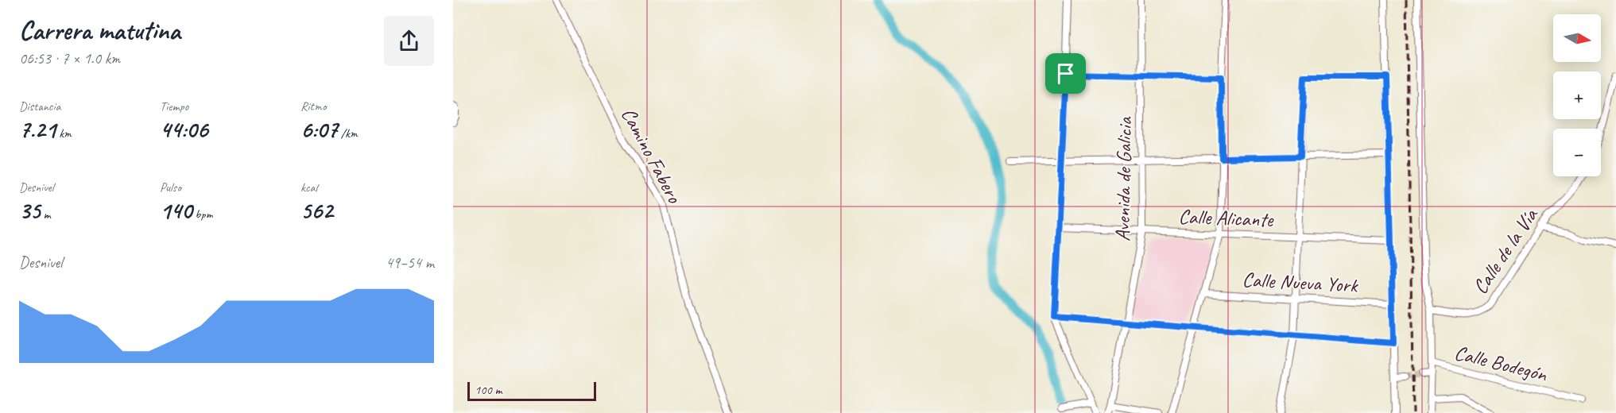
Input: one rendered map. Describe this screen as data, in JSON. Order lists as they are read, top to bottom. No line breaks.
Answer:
{"streets":{"street":["Camino Fabero","Avenida de Galicia","Calle Alicante","Calle de la Vía","Calle Nueva York","Calle Bodegón"]},"crossings":[["Avenida de Galicia","Calle Alicante"]],"scale_bar":"100 m","north":"right","page":{"heading":["Carrera matutina","06:53 · 7 × 1.0 km"],"map_buttons":["+","−"],"stats":[["Distancia","7.21 km"],["Tiempo","44:06"],["Ritmo","6:07 /km"],["Desnivel","35 m"],["Pulso","140 bpm"],["kcal","562"]],"chart":["Desnivel","49–54 m"],"scale":"100 m"}}
